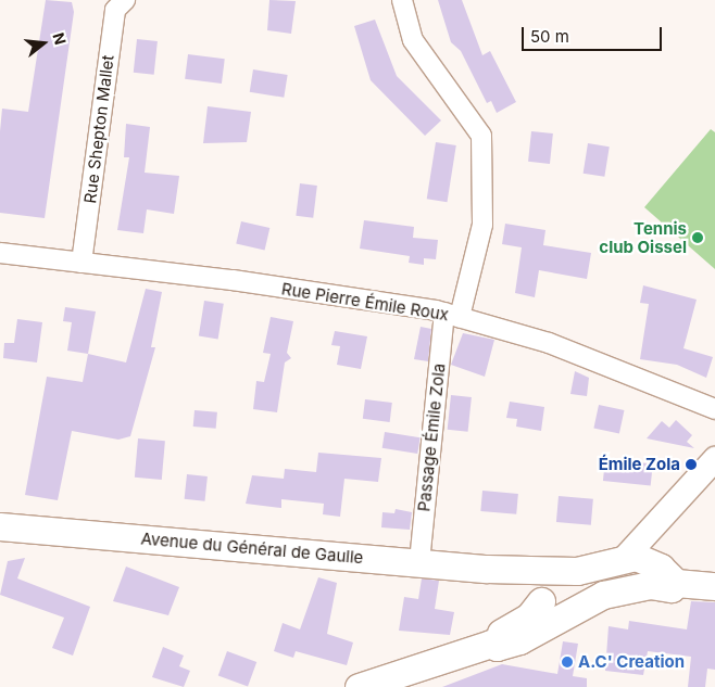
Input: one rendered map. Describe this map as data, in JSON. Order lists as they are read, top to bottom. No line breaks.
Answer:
{"streets":{"main road":["Avenue du Général de Gaulle"],"street":["Rue Shepton Mallet","Rue Pierre Émile Roux","Passage Émile Zola"]},"crossings":[["Rue Shepton Mallet","Rue Pierre Émile Roux"],["Rue Pierre Émile Roux","Passage Émile Zola"],["Passage Émile Zola","Avenue du Général de Gaulle"]],"places":["Tennis club Oissel","Émile Zola","A.C' Creation"],"scale_bar":"50 m","north":"right"}
